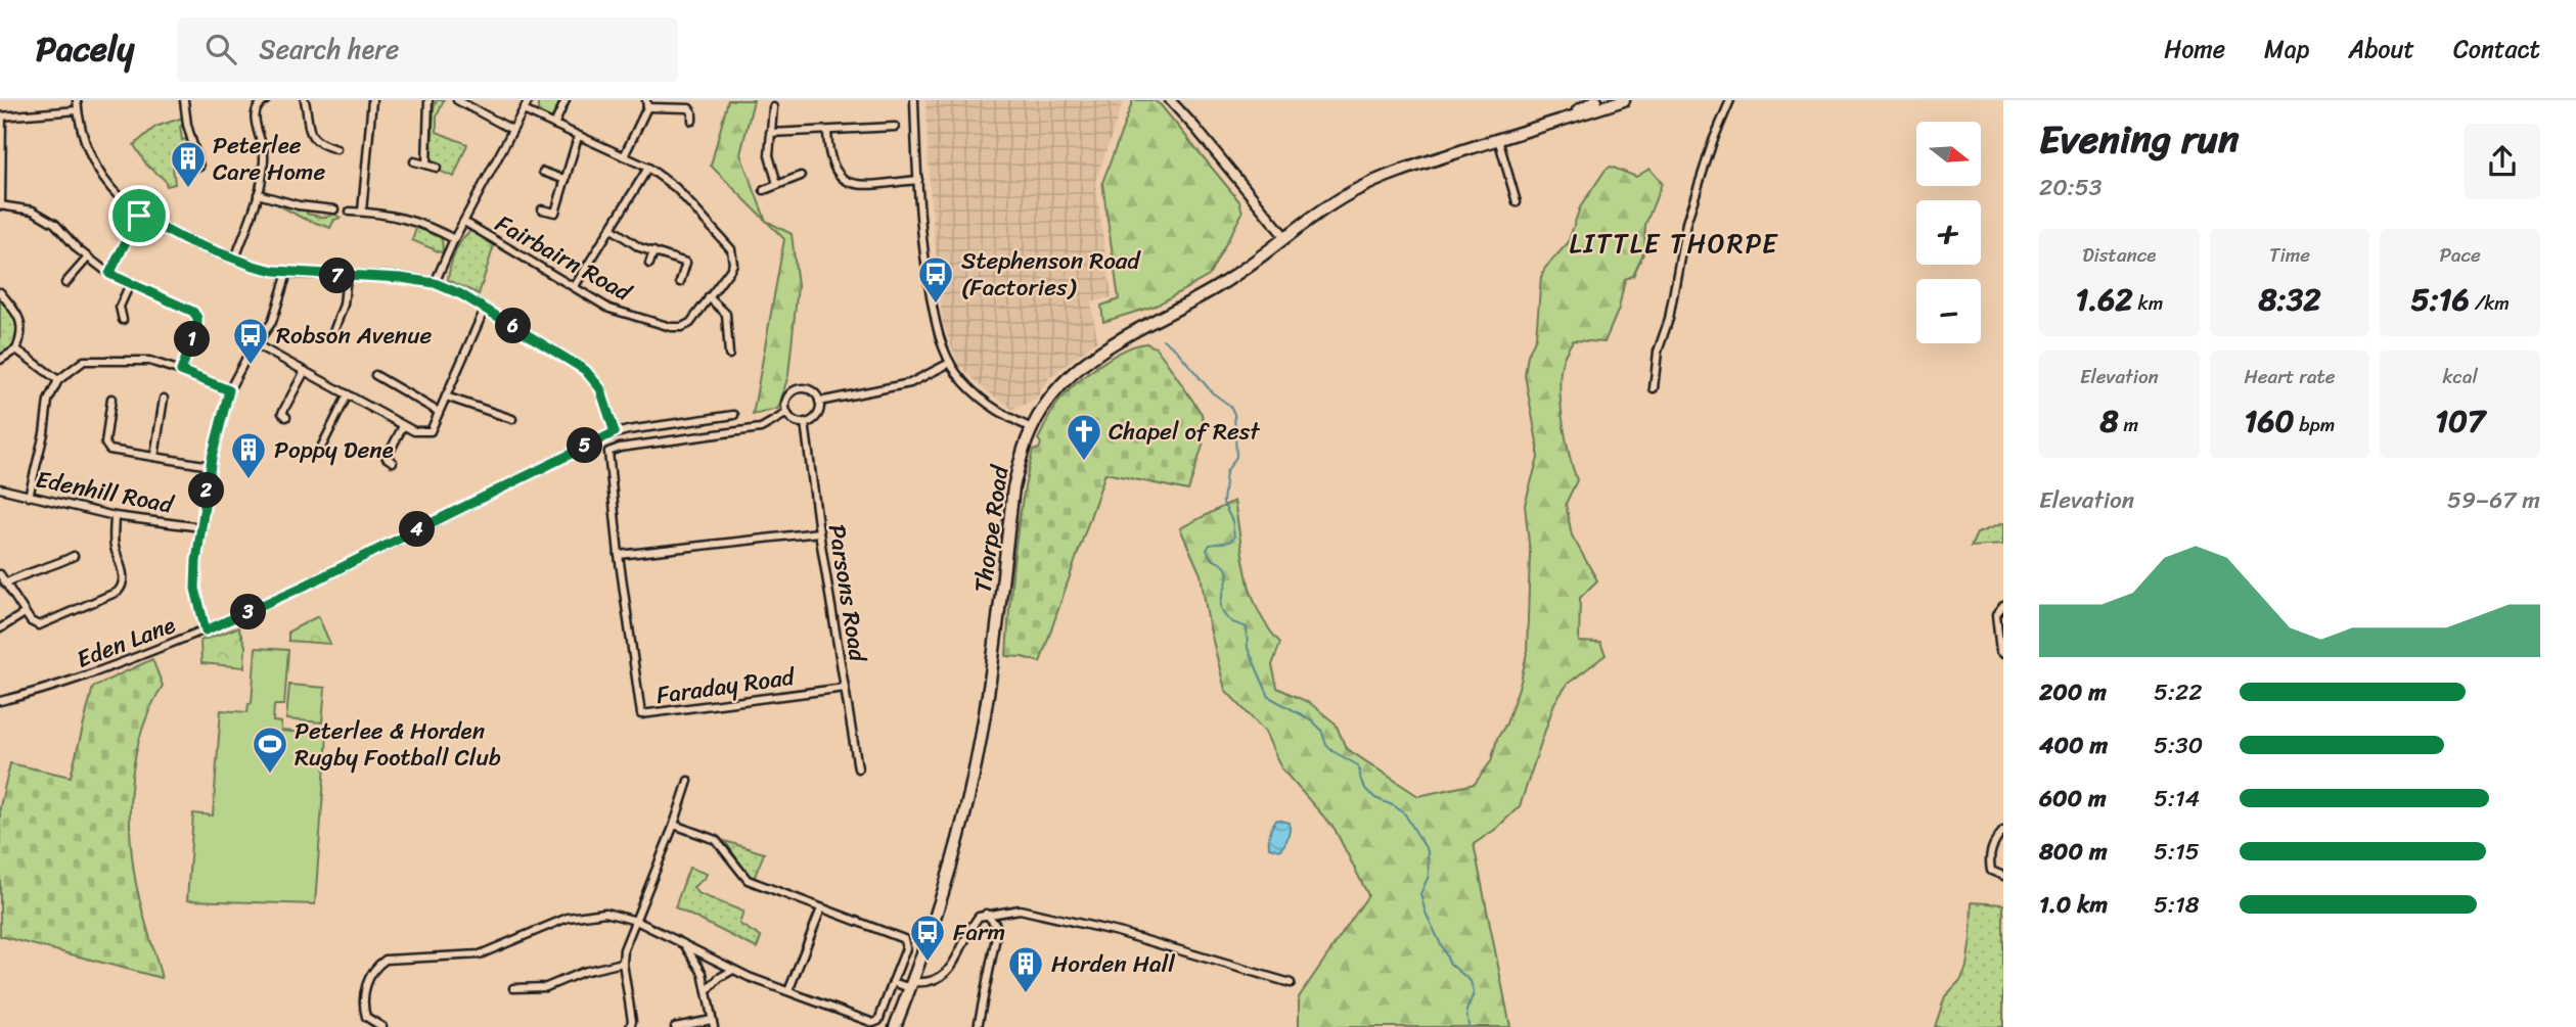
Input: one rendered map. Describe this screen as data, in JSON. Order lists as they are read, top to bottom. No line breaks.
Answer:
{"streets":{"main road":["Thorpe Road"],"street":["Fairbairn Road","Edenhill Road","Parsons Road","Eden Lane","Faraday Road"]},"crossings":[["Parsons Road","Faraday Road"]],"districts":["LITTLE THORPE"],"places":{"building":["Peterlee Care Home","Poppy Dene","Horden Hall"],"bus stop":["Stephenson Road (Factories)","Robson Avenue","Farm"],"church":["Chapel of Rest"],"sports":["Peterlee & Horden Rugby Football Club"]},"north":"right","page":{"header":"Pacely","search":"Search here","nav":["Home","Map","About","Contact"],"heading":["Evening run","20:53"],"map_buttons":["+","−"],"stats":[["Distance","1.62 km"],["Time","8:32"],["Pace","5:16 /km"],["Elevation","8 m"],["Heart rate","160 bpm"],["kcal","107"]],"pins":["7","6","1","5","2","4","3"],"chart":["Elevation","59–67 m"],"list":[{"name":"200 m","note":"5:22"},{"name":"400 m","note":"5:30"},{"name":"600 m","note":"5:14"},{"name":"800 m","note":"5:15"},{"name":"1.0 km","note":"5:18"}]}}
